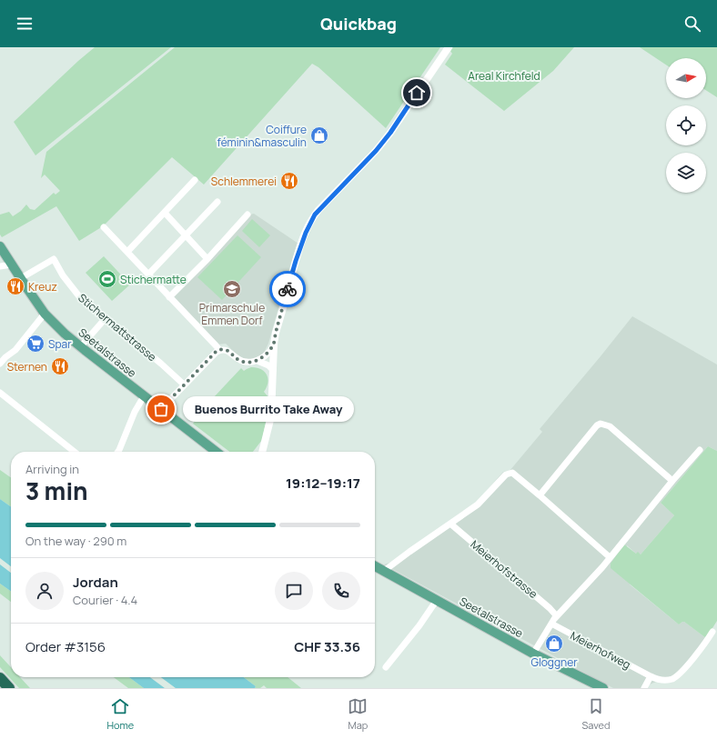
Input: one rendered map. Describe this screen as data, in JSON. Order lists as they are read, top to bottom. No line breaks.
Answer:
{"streets":{"main road":["Seetalstrasse"],"street":["Stichermattstrasse","Meierhofstrasse","Meierhofweg"]},"crossings":[["Stichermattstrasse","Seetalstrasse"]],"parks":["Areal Kirchfeld"],"places":{"shop":["Coiffure féminin&masculin","Gloggner"],"restaurant":["Schlemmerei","Kreuz","Sternen"],"sports":["Stichermatte"],"school or university":["Primarschule Emmen Dorf"],"supermarket":["Spar"],"other":["Buenos Burrito Take Away"]},"north":"right","page":{"header":"Quickbag","bubble":"Buenos Burrito Take Away","heading":["3 min","Arriving in","19:12–19:17"],"panel":["Jordan","Courier · 4.4","Order #3156","CHF 33.36"],"bar":"On the way · 290 m","tabs":["Home","Map","Saved"]}}
